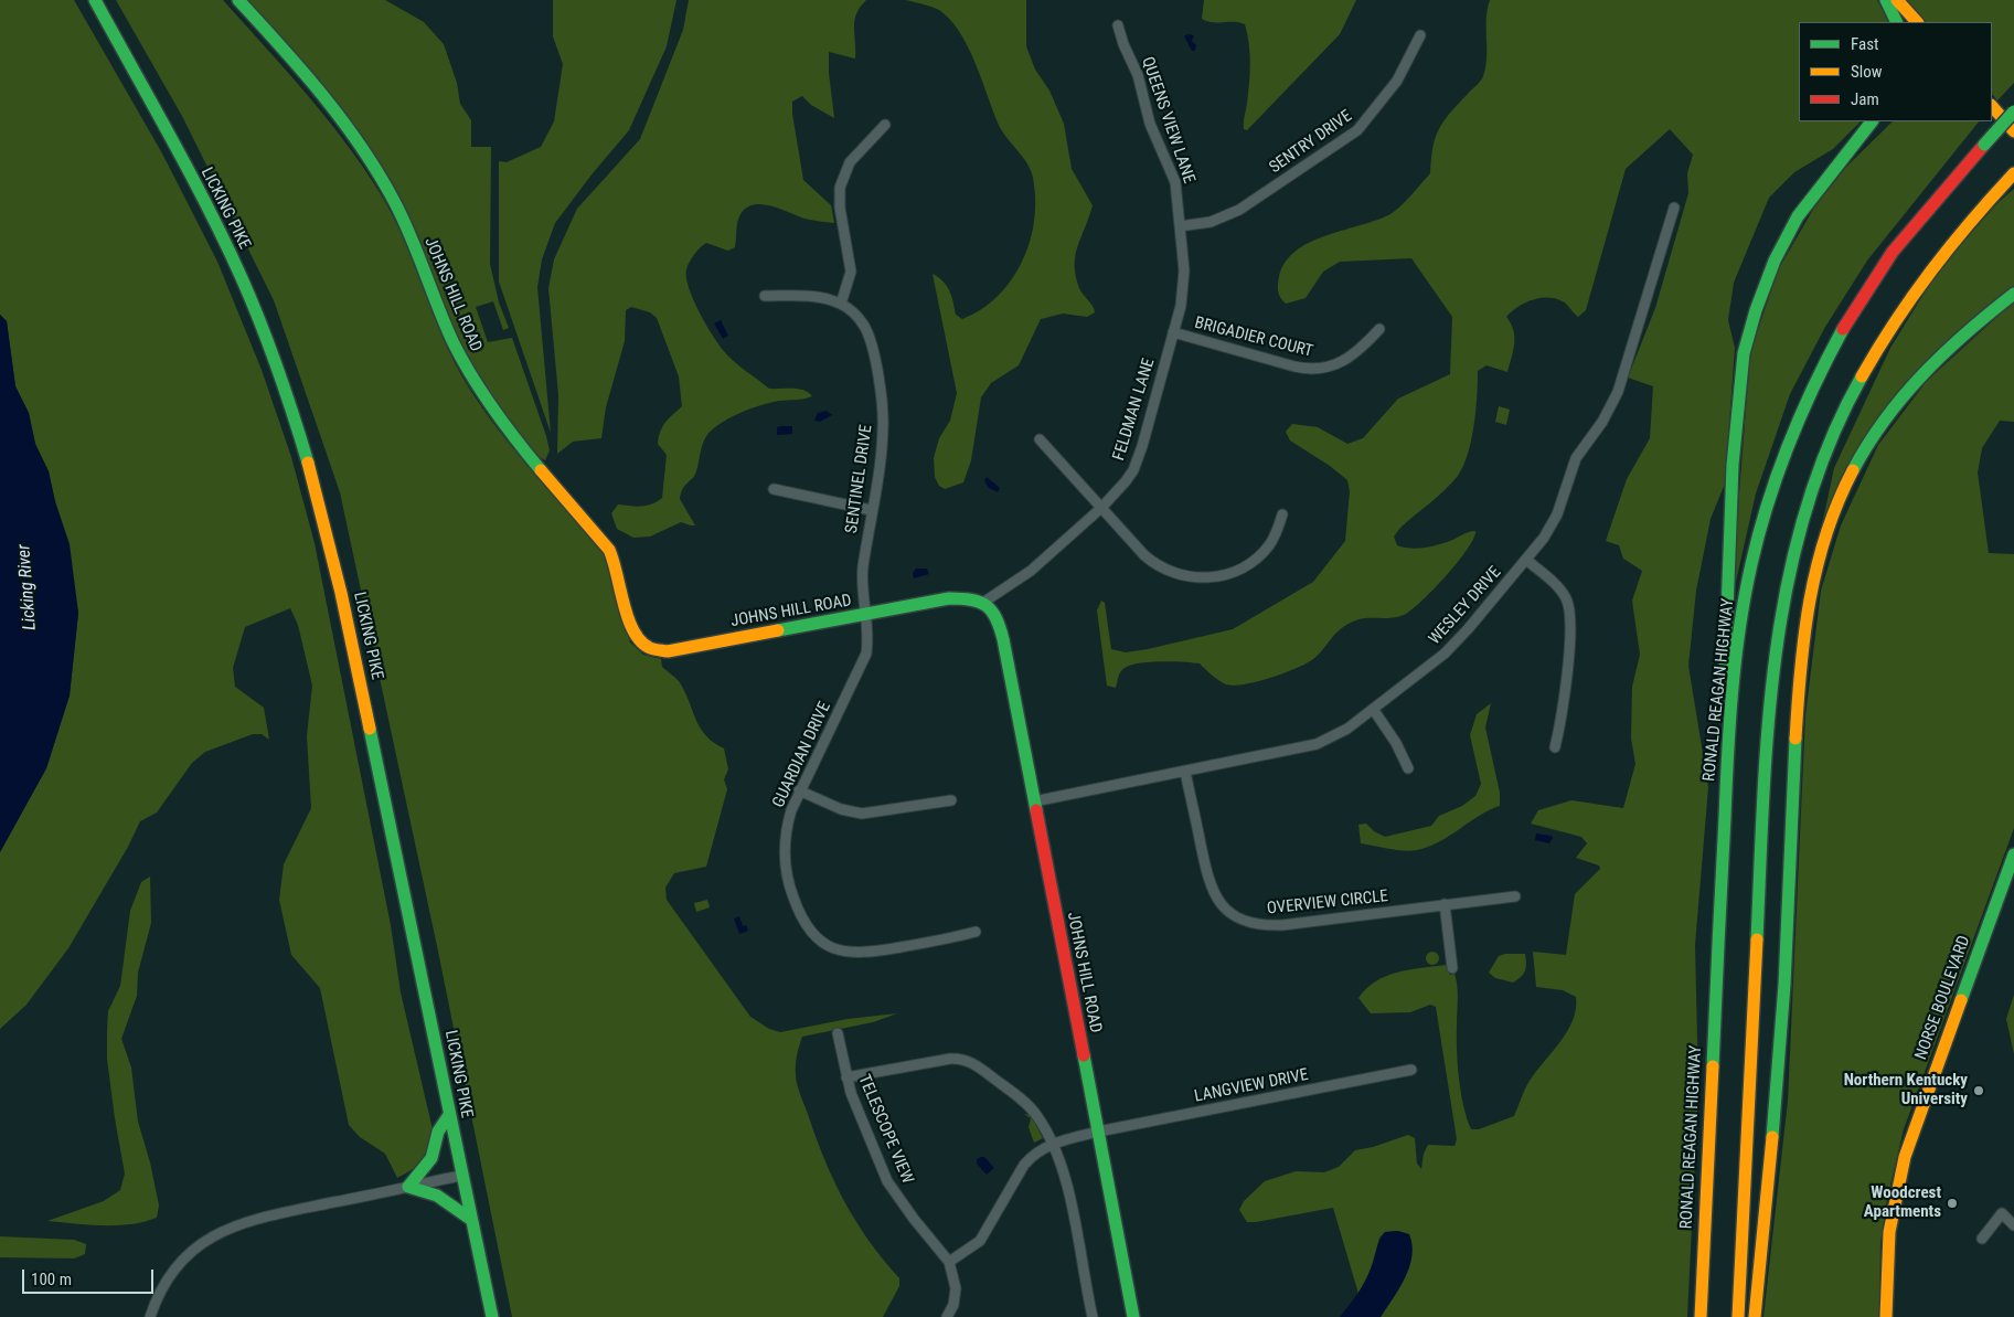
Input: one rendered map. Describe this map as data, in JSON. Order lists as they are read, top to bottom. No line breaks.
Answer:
{"streets":{"main road":["LICKING PIKE","JOHNS HILL ROAD","RONALD REAGAN HIGHWAY","NORSE BOULEVARD"],"street":["QUEENS VIEW LANE","SENTRY DRIVE","BRIGADIER COURT","FELDMAN LANE","SENTINEL DRIVE","WESLEY DRIVE","GUARDIAN DRIVE","OVERVIEW CIRCLE","LANGVIEW DRIVE","TELESCOPE VIEW"]},"crossings":[["QUEENS VIEW LANE","SENTRY DRIVE"],["QUEENS VIEW LANE","FELDMAN LANE"],["SENTRY DRIVE","FELDMAN LANE"],["JOHNS HILL ROAD","FELDMAN LANE"],["JOHNS HILL ROAD","SENTINEL DRIVE"],["JOHNS HILL ROAD","WESLEY DRIVE"],["JOHNS HILL ROAD","GUARDIAN DRIVE"],["JOHNS HILL ROAD","LANGVIEW DRIVE"],["BRIGADIER COURT","FELDMAN LANE"],["SENTINEL DRIVE","GUARDIAN DRIVE"],["WESLEY DRIVE","OVERVIEW CIRCLE"]],"water":["Licking River"],"places":["Northern Kentucky University","Woodcrest Apartments"],"legend":["Fast","Slow","Jam"],"scale_bar":"100 m"}
